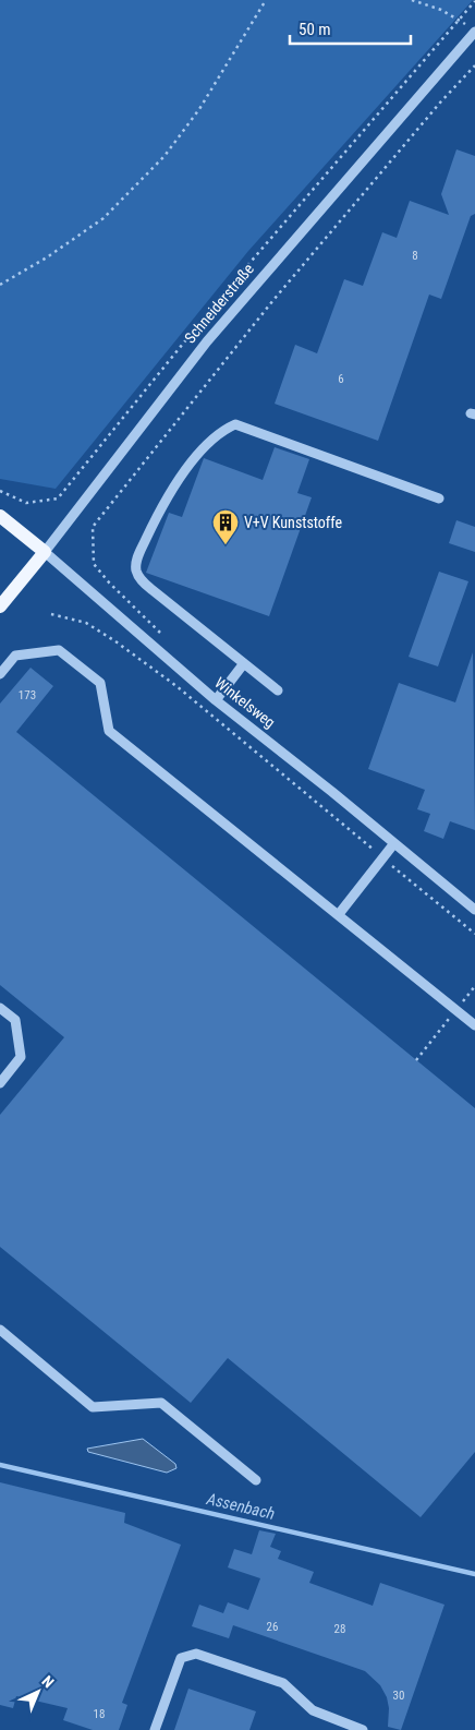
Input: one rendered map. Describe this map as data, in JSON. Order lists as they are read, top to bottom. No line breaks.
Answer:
{"streets":{"main road":["Schneiderstraße","Winkelsweg"]},"crossings":[["Schneiderstraße","Winkelsweg"]],"water":["Assenbach"],"places":{"building":["V+V Kunststoffe"]},"house_numbers":["8","6","173","26","28","30","18"],"scale_bar":"50 m","north":"top right"}
